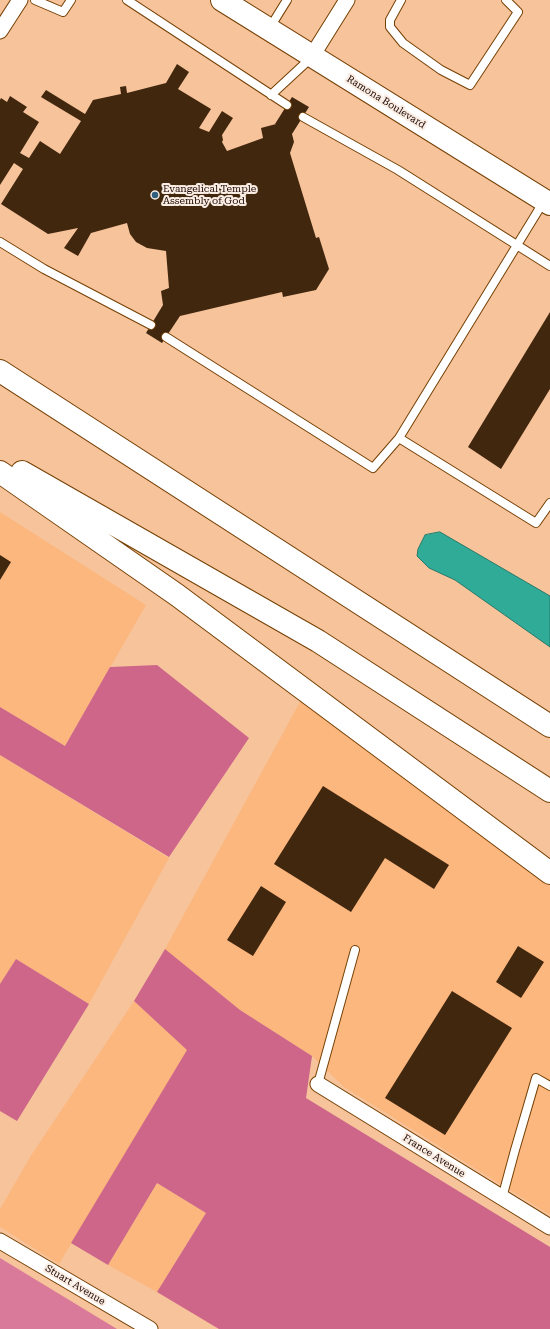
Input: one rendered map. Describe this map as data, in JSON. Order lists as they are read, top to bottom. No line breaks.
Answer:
{"streets":{"main road":["Ramona Boulevard"],"street":["France Avenue","Stuart Avenue"]},"places":["Evangelical Temple Assembly of God"]}
